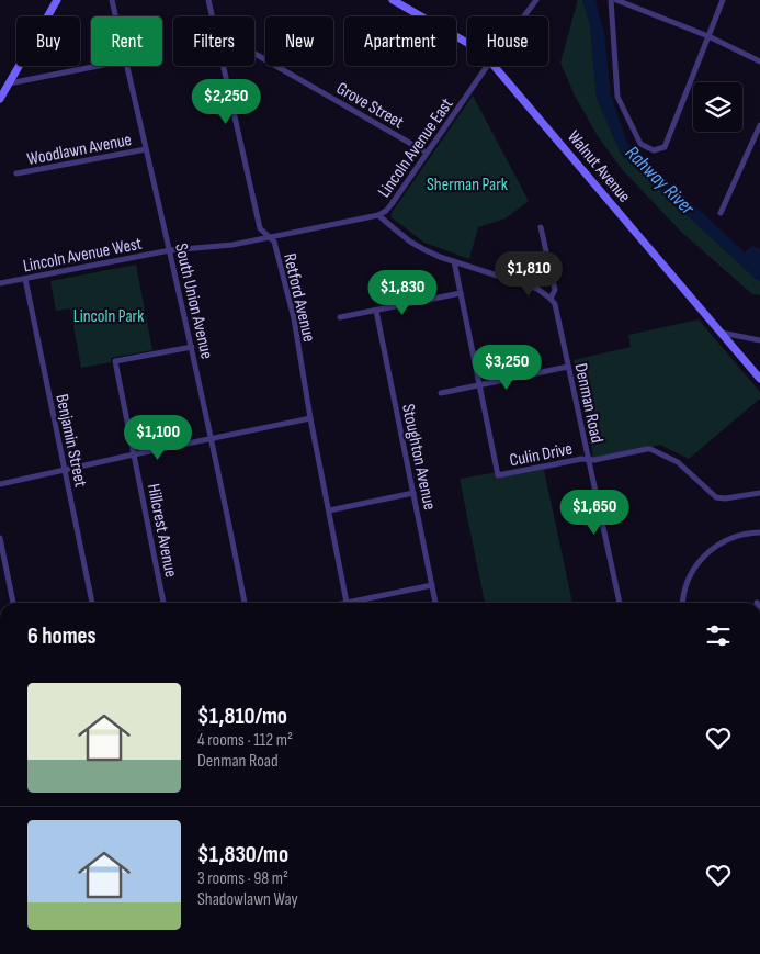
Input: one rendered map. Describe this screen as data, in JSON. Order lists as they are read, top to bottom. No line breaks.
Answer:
{"streets":{"street":["Grove Street","Lincoln Avenue East","Woodlawn Avenue","Walnut Avenue","Lincoln Avenue West","Retford Avenue","South Union Avenue","Denman Road","Benjamin Street","Culin Drive","Stoughton Avenue","Hillcrest Avenue"]},"crossings":[["Grove Street","Lincoln Avenue East"],["Lincoln Avenue East","Lincoln Avenue West"],["Lincoln Avenue East","Retford Avenue"],["Lincoln Avenue East","South Union Avenue"],["Woodlawn Avenue","South Union Avenue"],["Lincoln Avenue West","South Union Avenue"],["Lincoln Avenue West","Benjamin Street"],["South Union Avenue","Hillcrest Avenue"],["Denman Road","Culin Drive"]],"water":["Rahway River"],"parks":["Sherman Park","Lincoln Park"],"page":{"chip":["Buy","Rent","Filters","New","Apartment","House"],"price":["$2,250","$1,810","$1,830","$3,250","$1,100","$1,650"],"heading":"6 homes","list":[{"name":"$1,810/mo","note":"4 rooms · 112 m² · Denman Road"},{"name":"$1,830/mo","note":"3 rooms · 98 m² · Shadowlawn Way"}]}}
